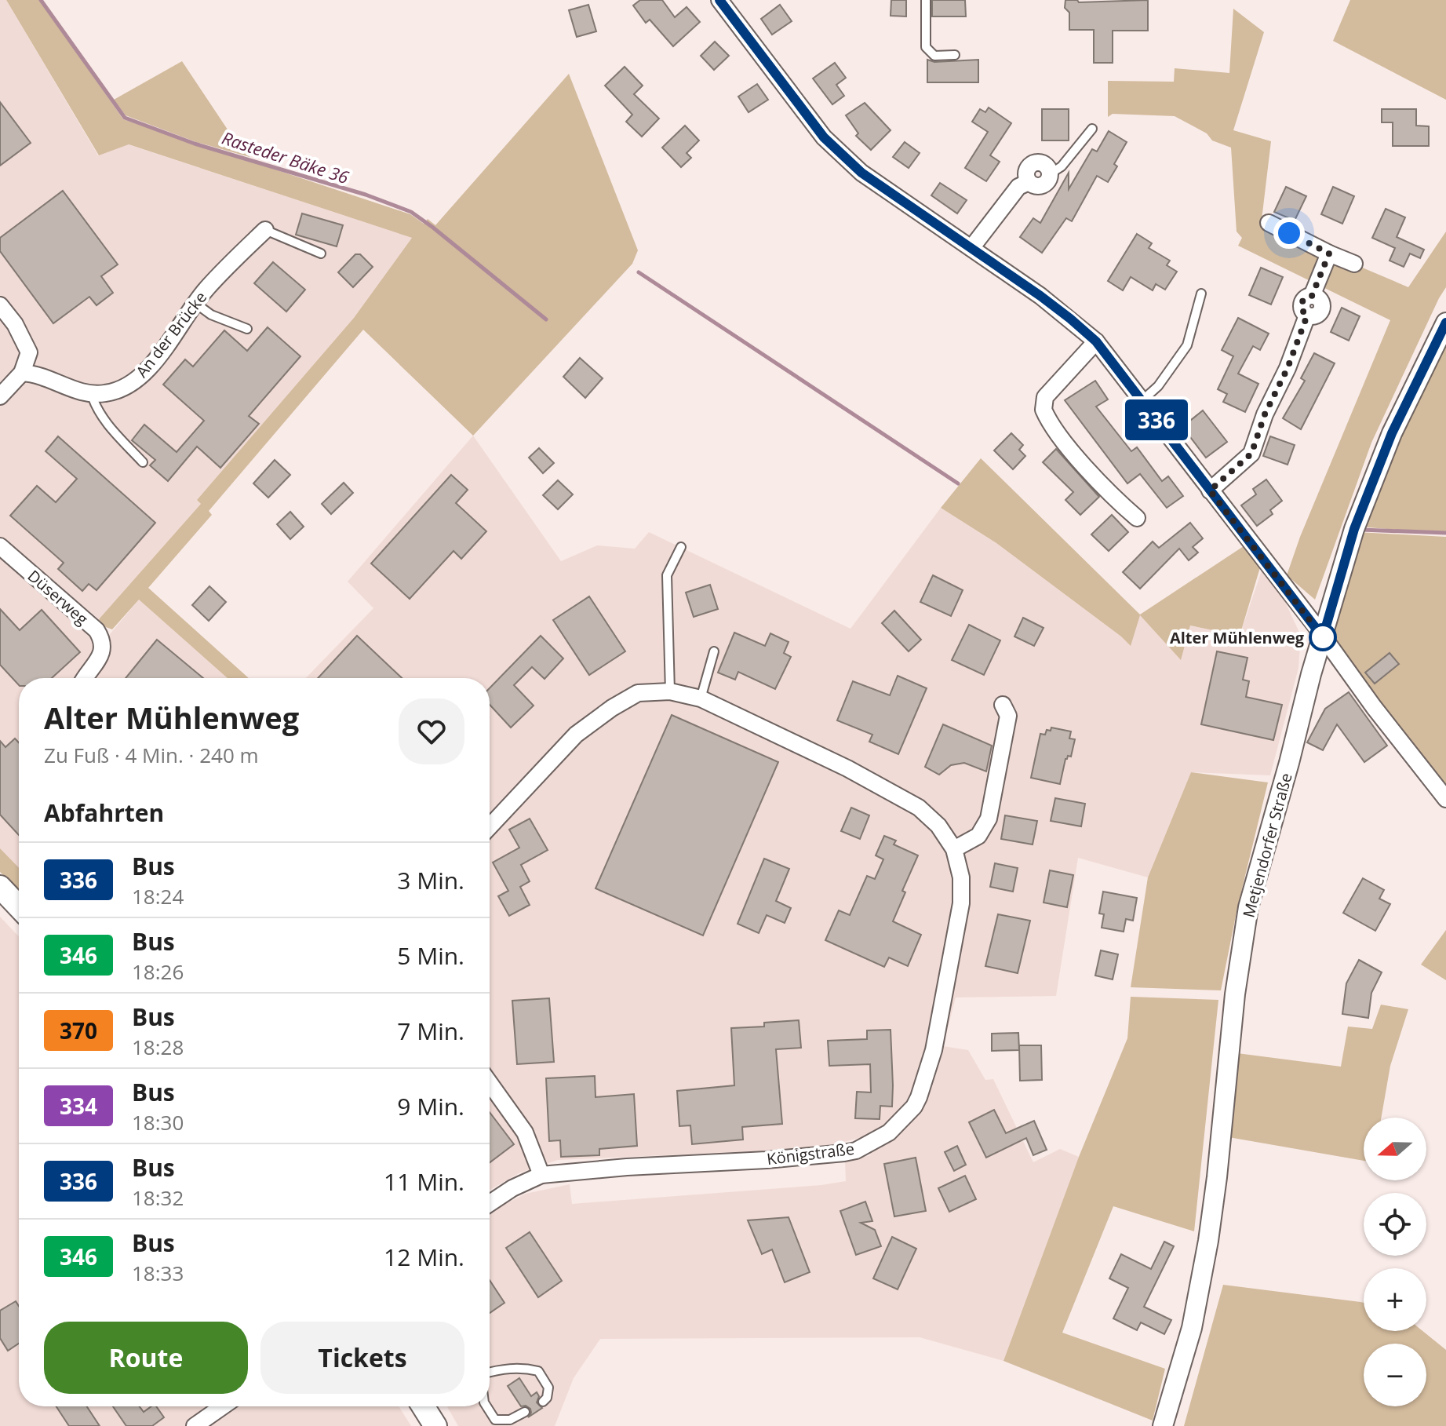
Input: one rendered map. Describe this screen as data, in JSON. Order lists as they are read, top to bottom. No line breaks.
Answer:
{"streets":{"street":["An der Brücke","Düserweg","Metjendorfer Straße","Königstraße"]},"water":["Rasteder Bäke 36"],"places":["Alter Mühlenweg"],"lines":["bus line 336"],"north":"left","page":{"on_map":"336","heading":[["Alter Mühlenweg","Zu Fuß · 4 Min. · 240 m"],"Abfahrten"],"list":[{"mark":"336","name":"Bus","note":"18:24","value":"3 Min."},{"mark":"346","name":"Bus","note":"18:26","value":"5 Min."},{"mark":"370","name":"Bus","note":"18:28","value":"7 Min."},{"mark":"334","name":"Bus","note":"18:30","value":"9 Min."},{"mark":"336","name":"Bus","note":"18:32","value":"11 Min."},{"mark":"346","name":"Bus","note":"18:33","value":"12 Min."}],"map_buttons":["+","−"],"buttons":["Route","Tickets"]}}
